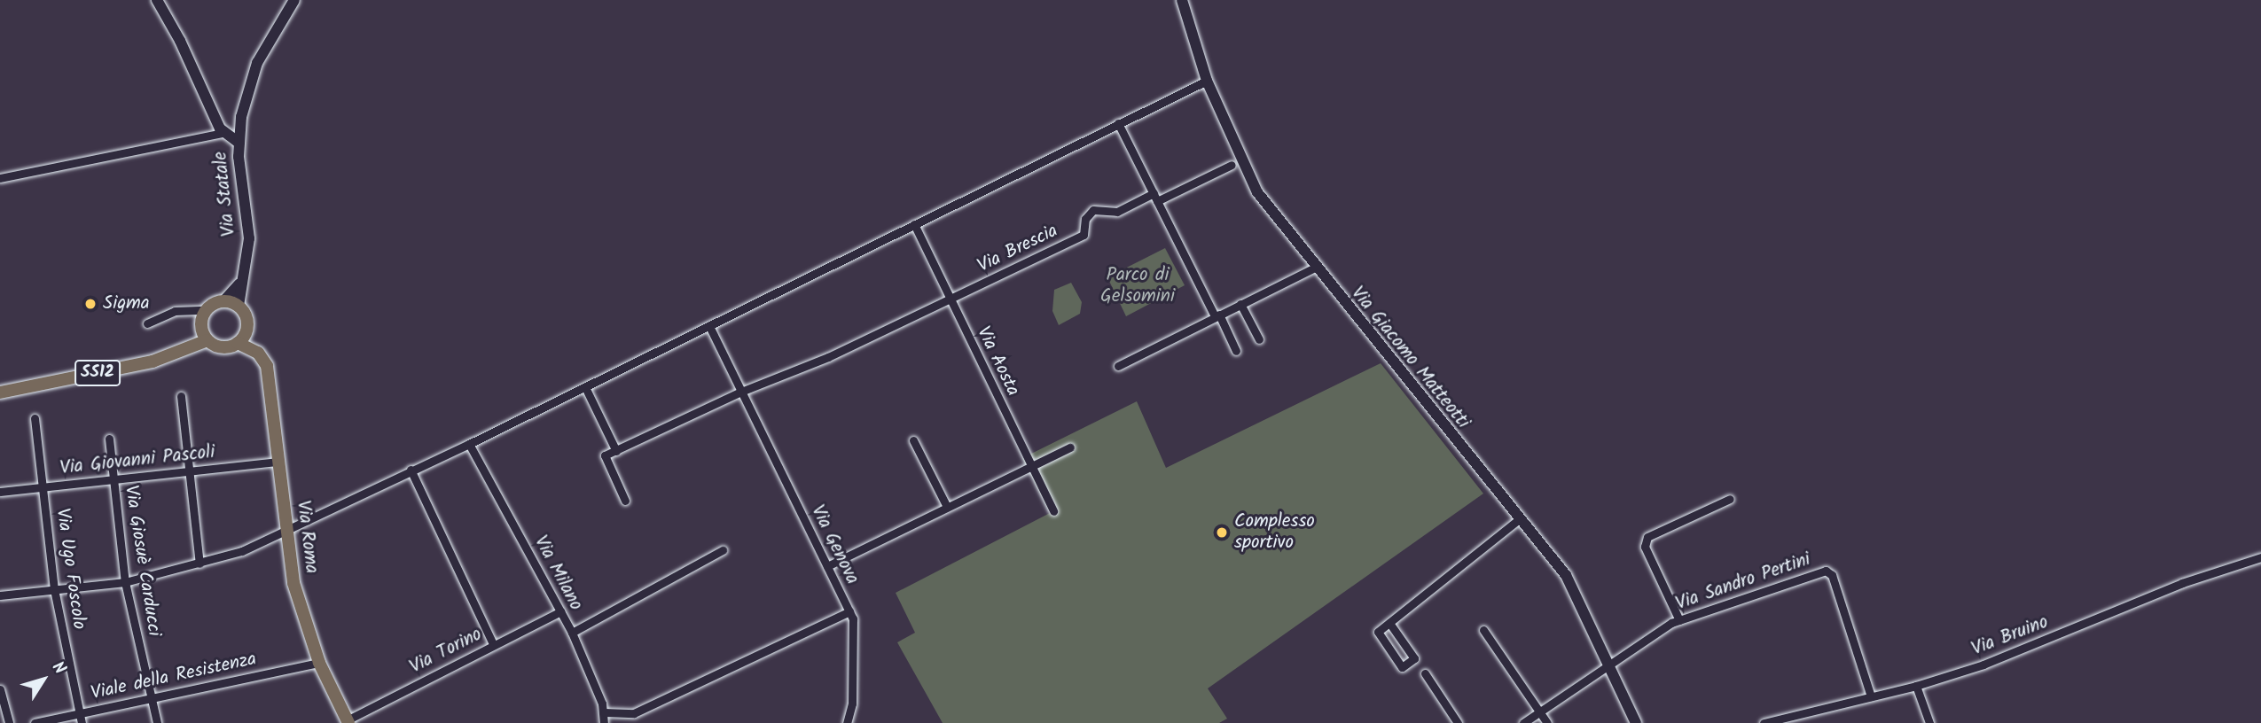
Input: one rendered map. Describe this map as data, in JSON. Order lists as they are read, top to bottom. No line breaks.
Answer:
{"streets":{"main road":["SS12","Via Roma"],"street":["Via Statale","Via Brescia","Via Giacomo Matteotti","Via Aosta","Via Giovanni Pascoli","Via Genova","Via Giosuè Carducci","Via Ugo Foscolo","Via Milano","Via Sandro Pertini","Via Bruino","Via Torino","Viale della Resistenza"]},"crossings":[["Via Statale","Via Roma"],["Via Brescia","Via Aosta"],["Via Giacomo Matteotti","Via Sandro Pertini"],["Via Giovanni Pascoli","Via Roma"],["Via Giovanni Pascoli","Via Giosuè Carducci"],["Via Giovanni Pascoli","Via Ugo Foscolo"],["Via Roma","Via Torino"],["Via Roma","Viale della Resistenza"],["Via Giosuè Carducci","Viale della Resistenza"],["Via Ugo Foscolo","Viale della Resistenza"],["Via Milano","Via Torino"],["Via Sandro Pertini","Via Bruino"]],"parks":["Parco di Gelsomini"],"places":["Sigma","Complesso sportivo"],"north":"top right"}
